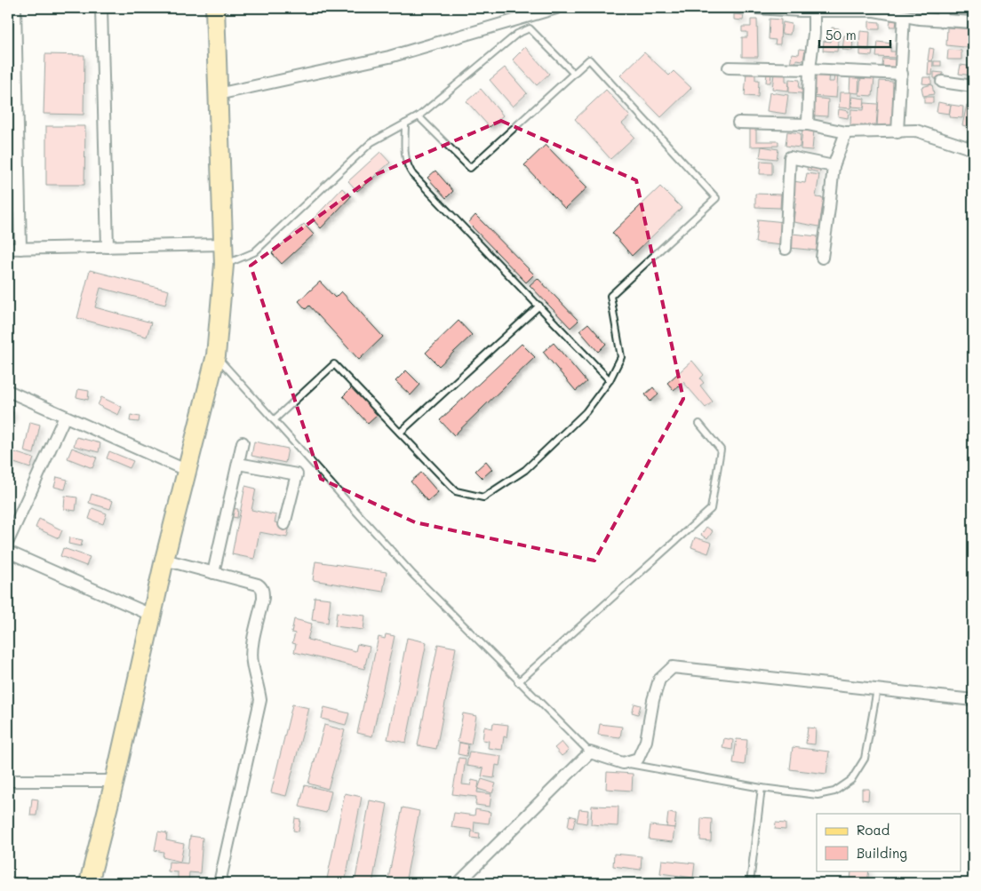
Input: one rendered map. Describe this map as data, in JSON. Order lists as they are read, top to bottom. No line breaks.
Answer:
{"legend":["Road","Building"],"scale_bar":"50 m"}
